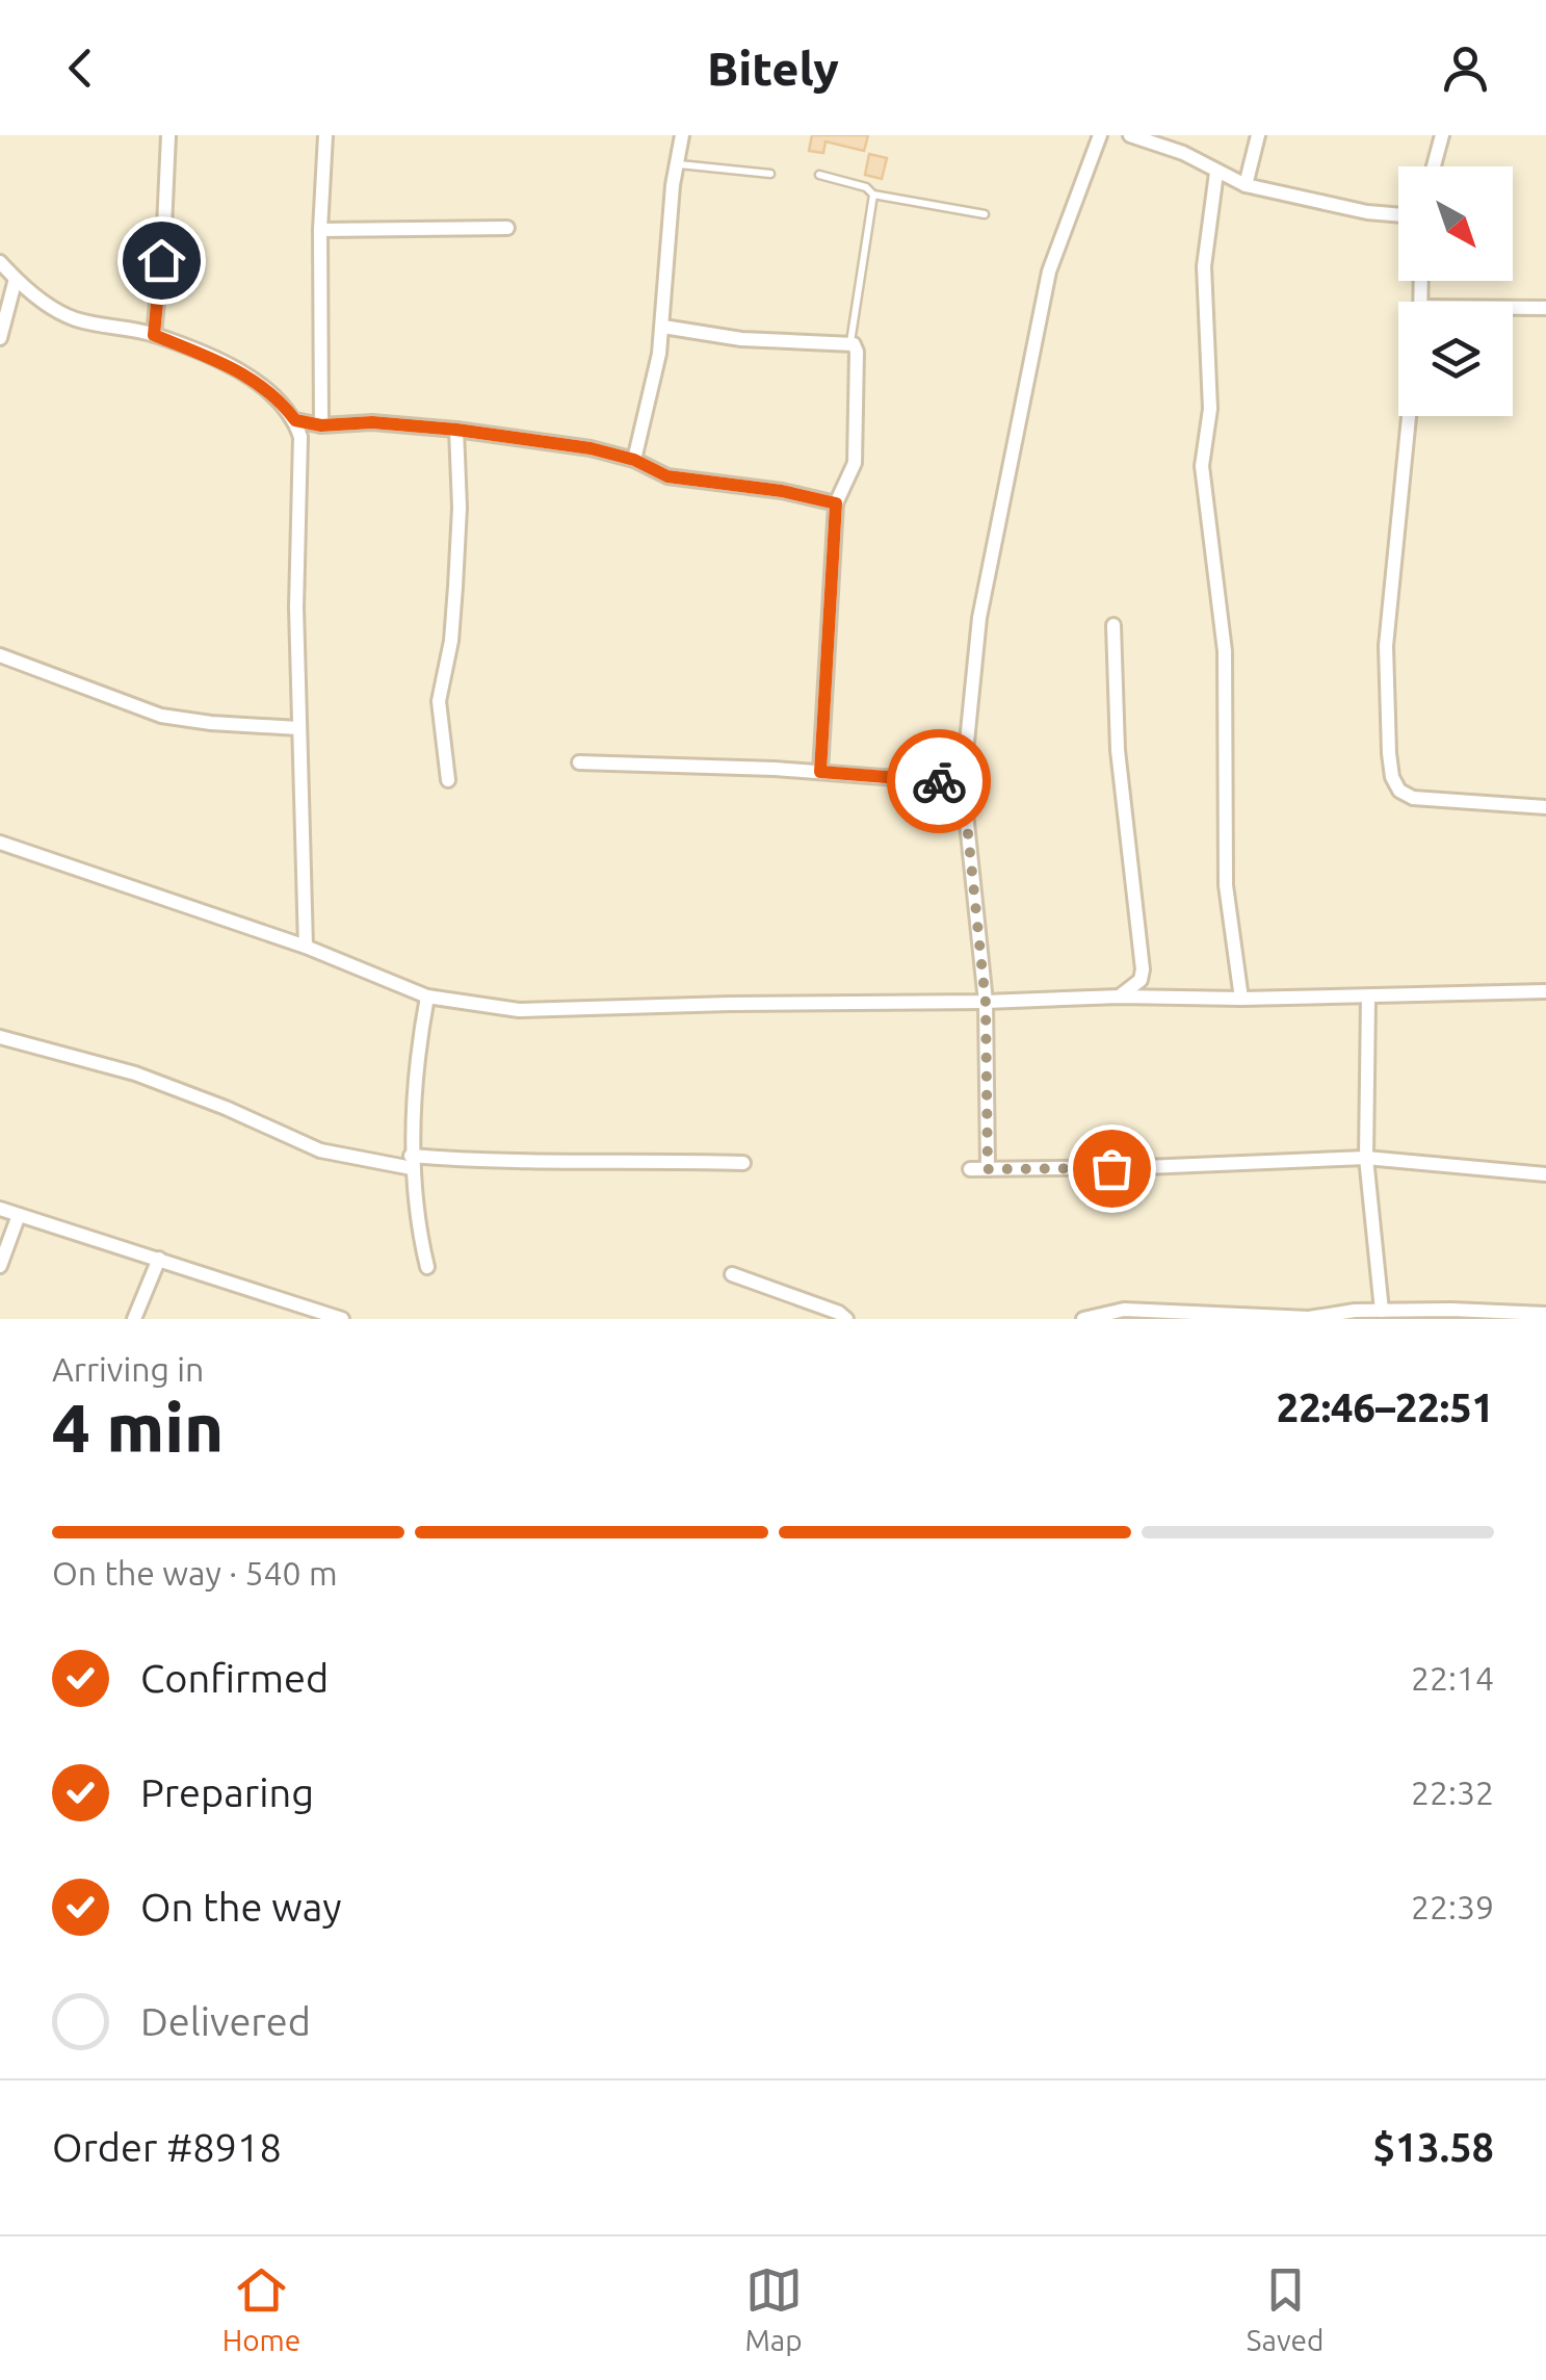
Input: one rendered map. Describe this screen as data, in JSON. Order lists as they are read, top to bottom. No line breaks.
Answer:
{"north":"bottom right","page":{"header":"Bitely","heading":["4 min","Arriving in","22:46–22:51"],"panel":["Order #8918","$13.58"],"bar":"On the way · 540 m","list":[["Confirmed","22:14"],["Preparing","22:32"],["On the way","22:39"],"Delivered"],"tabs":["Home","Map","Saved"]}}
